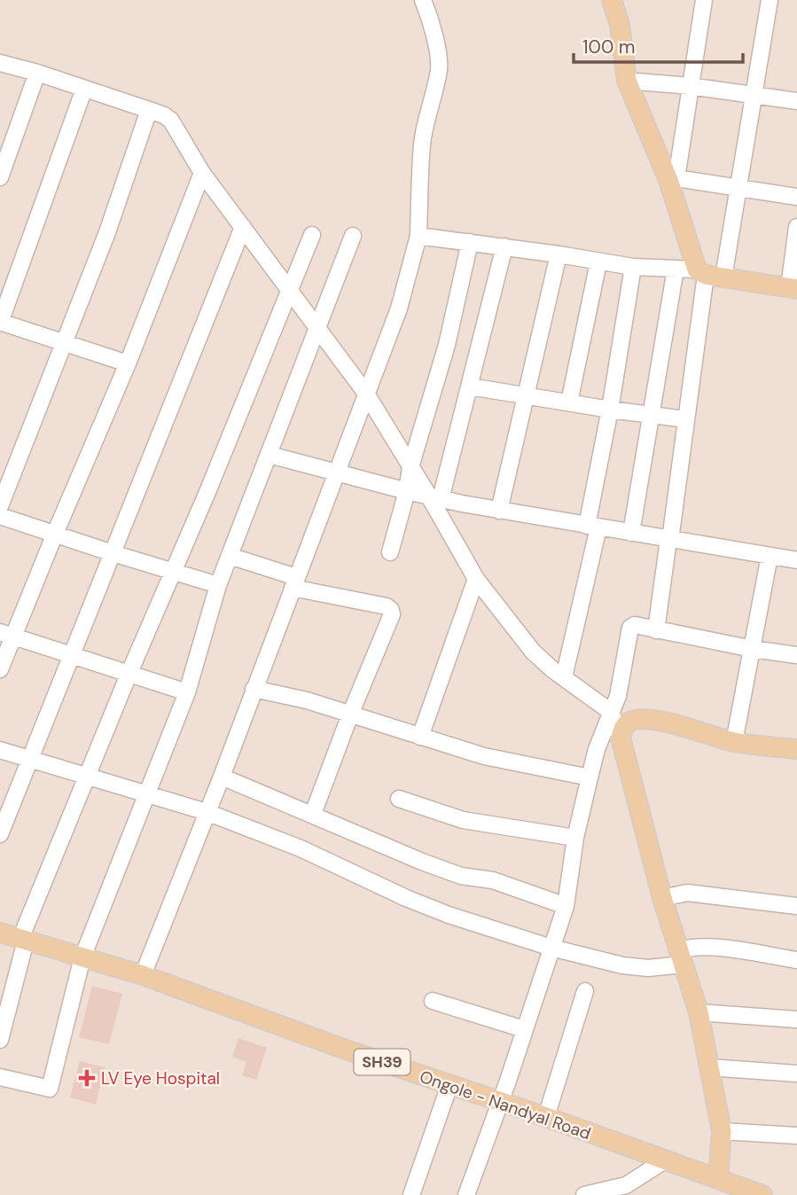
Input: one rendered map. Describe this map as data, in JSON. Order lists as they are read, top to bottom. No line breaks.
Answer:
{"streets":{"main road":["SH39","Ongole - Nandyal Road"]},"places":{"health":["LV Eye Hospital"]},"scale_bar":"100 m"}
